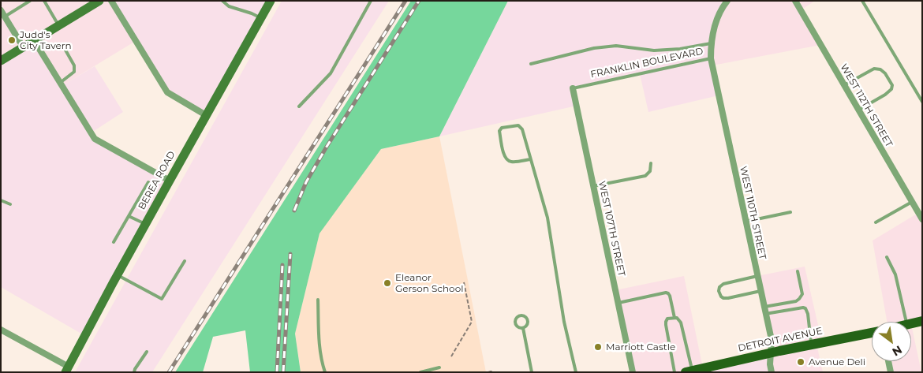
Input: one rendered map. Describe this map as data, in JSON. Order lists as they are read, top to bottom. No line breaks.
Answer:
{"streets":{"main road":["BEREA ROAD","DETROIT AVENUE"],"street":["FRANKLIN BOULEVARD","WEST 112TH STREET","WEST 110TH STREET","WEST 107TH STREET"]},"crossings":[["FRANKLIN BOULEVARD","WEST 110TH STREET"],["FRANKLIN BOULEVARD","WEST 107TH STREET"],["WEST 110TH STREET","DETROIT AVENUE"]],"places":["Judd's City Tavern","Eleanor Gerson School","Marriott Castle","Avenue Deli"],"north":"bottom right"}
